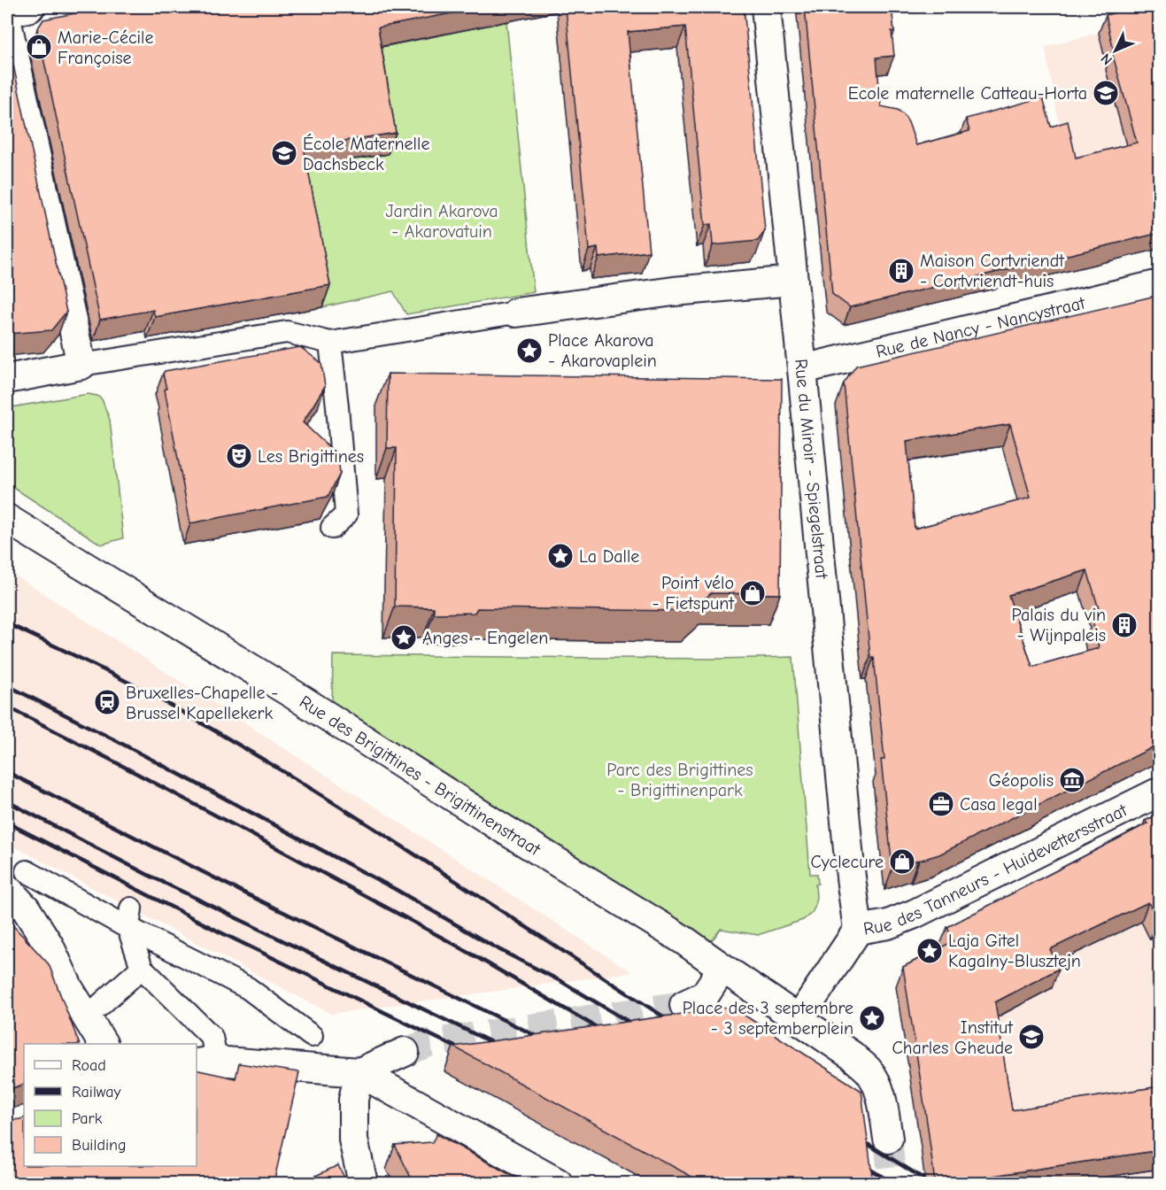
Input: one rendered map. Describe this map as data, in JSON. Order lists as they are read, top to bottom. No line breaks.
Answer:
{"streets":{"street":["Rue de Nancy - Nancystraat","Rue du Miroir - Spiegelstraat","Rue des Brigittines - Brigittinenstraat","Rue des Tanneurs - Huidevettersstraat"]},"crossings":[["Rue de Nancy - Nancystraat","Rue du Miroir - Spiegelstraat"],["Rue du Miroir - Spiegelstraat","Rue des Tanneurs - Huidevettersstraat"]],"parks":["Jardin Akarova - Akarovatuin","Parc des Brigittines - Brigittinenpark"],"places":{"shop":["Marie-Cécile Françoise","Point vélo - Fietspunt","Cyclecure"],"school or university":["Ecole maternelle Catteau-Horta","École Maternelle Dachsbeck","Institut Charles Gheude"],"building":["Maison Cortvriendt - Cortvriendt-huis","Palais du vin - Wijnpaleis"],"place":["Place Akarova - Akarovaplein","La Dalle","Anges - Engelen","Laja Gitel Kagalny-Blusztejn","Place des 3 septembre - 3 septemberplein"],"theatre":["Les Brigittines"],"station":["Bruxelles-Chapelle - Brussel Kapellekerk"],"museum":["Géopolis"],"office":["Casa legal"]},"legend":["Road","Railway","Park","Building"],"north":"bottom left"}
